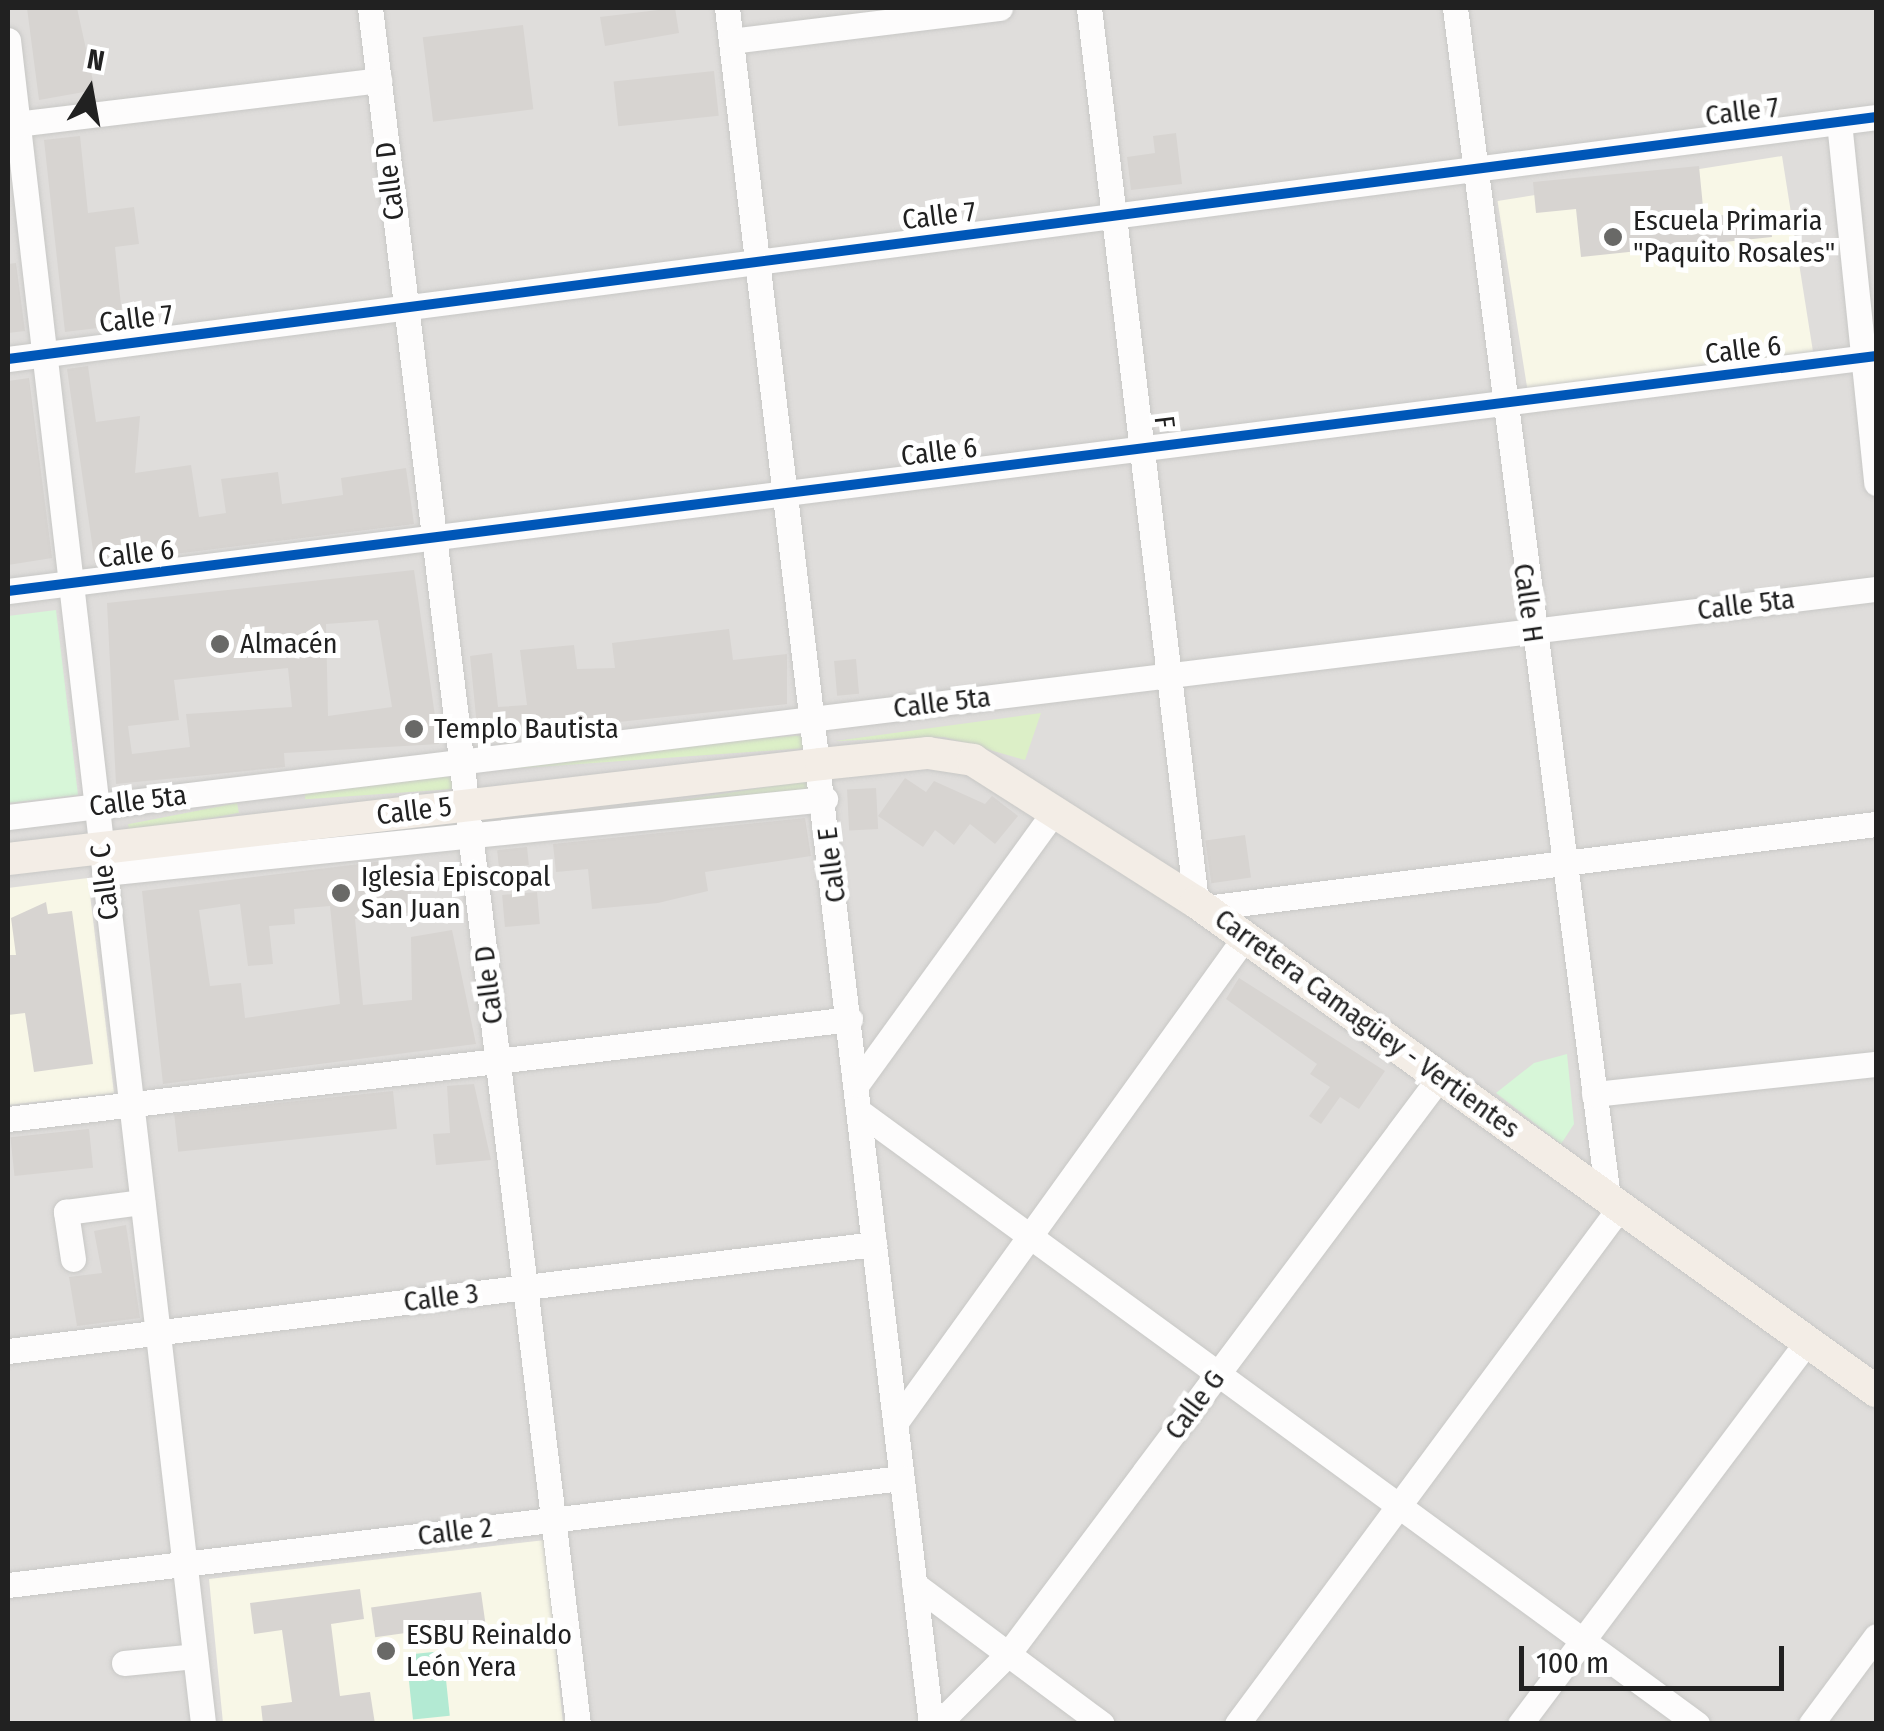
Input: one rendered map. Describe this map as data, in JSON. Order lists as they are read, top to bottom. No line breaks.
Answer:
{"streets":{"main road":["Calle 5","Carretera Camagüey - Vertientes"],"street":["Calle 7","Calle D","Calle 6","F","Calle H","Calle 5ta","Calle E","Calle C","Calle 3","Calle G","Calle 2"]},"crossings":[["Calle 7","Calle D"],["Calle 7","F"],["Calle 7","Calle H"],["Calle 7","Calle E"],["Calle 7","Calle C"],["Calle D","Calle 6"],["Calle D","Calle 5ta"],["Calle D","Calle 5"],["Calle D","Calle 3"],["Calle D","Calle 2"],["Calle 6","F"],["Calle 6","Calle H"],["Calle 6","Calle E"],["Calle 6","Calle C"],["F","Calle 5ta"],["F","Carretera Camagüey - Vertientes"],["Calle H","Calle 5ta"],["Calle H","Carretera Camagüey - Vertientes"],["Calle 5ta","Calle E"],["Calle 5ta","Calle C"],["Calle 5","Calle E"],["Calle 5","Calle C"],["Calle 5","Carretera Camagüey - Vertientes"],["Calle E","Carretera Camagüey - Vertientes"],["Calle E","Calle 3"],["Calle E","Calle 2"],["Calle C","Calle 3"],["Calle C","Calle 2"],["Carretera Camagüey - Vertientes","Calle G"]],"places":["Escuela Primaria \"Paquito Rosales\"","Almacén","Templo Bautista","Iglesia Episcopal San Juan","ESBU Reinaldo León Yera"],"scale_bar":"100 m","north":"top"}
